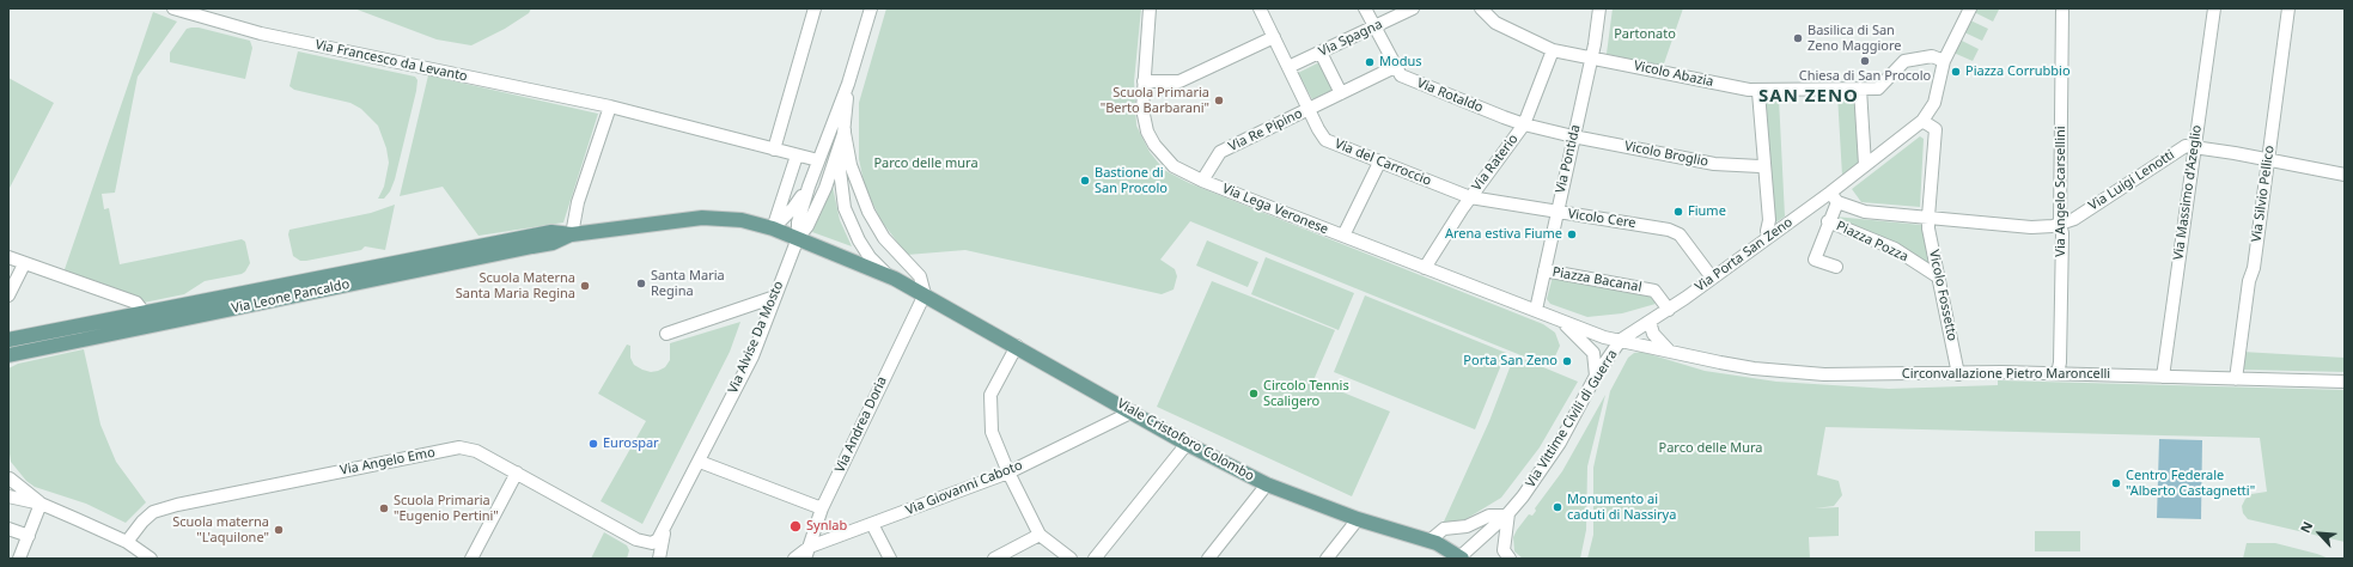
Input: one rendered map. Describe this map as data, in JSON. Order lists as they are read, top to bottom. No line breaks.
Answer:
{"streets":{"main road":["Via Leone Pancaldo","Viale Cristoforo Colombo"],"street":["Via Spagna","Via Francesco da Levanto","Vicolo Abazia","Via Rotaldo","Via Re Pipino","Vicolo Broglio","Via Pontida","Via del Carroccio","Via Raterio","Via Luigi Lenotti","Via Angelo Scarsellini","Via Massimo d'Azeglio","Via Silvio Pellico","Via Lega Veronese","Vicolo Cere","Piazza Pozza","Via Porta San Zeno","Piazza Bacanal","Vicolo Fossetto","Via Alvise Da Mosto","Circonvallazione Pietro Maroncelli","Via Vittime Civili di Guerra","Via Andrea Doria","Via Angelo Emo","Via Giovanni Caboto"]},"crossings":[["Via Spagna","Via Rotaldo"],["Via Spagna","Via del Carroccio"],["Via Francesco da Levanto","Viale Cristoforo Colombo"],["Vicolo Abazia","Via Pontida"],["Vicolo Abazia","Via Raterio"],["Via Rotaldo","Via Re Pipino"],["Via Rotaldo","Vicolo Broglio"],["Via Rotaldo","Via Pontida"],["Via Rotaldo","Via Raterio"],["Via Re Pipino","Via del Carroccio"],["Via Re Pipino","Via Lega Veronese"],["Vicolo Broglio","Via Pontida"],["Via Pontida","Via Lega Veronese"],["Via Pontida","Vicolo Cere"],["Via Pontida","Piazza Bacanal"],["Via del Carroccio","Via Raterio"],["Via del Carroccio","Vicolo Cere"],["Via Raterio","Via Lega Veronese"],["Via Raterio","Vicolo Cere"],["Via Luigi Lenotti","Via Angelo Scarsellini"],["Via Luigi Lenotti","Via Massimo d'Azeglio"],["Via Luigi Lenotti","Piazza Pozza"],["Via Luigi Lenotti","Vicolo Fossetto"],["Via Angelo Scarsellini","Circonvallazione Pietro Maroncelli"],["Via Massimo d'Azeglio","Circonvallazione Pietro Maroncelli"],["Via Silvio Pellico","Circonvallazione Pietro Maroncelli"],["Vicolo Cere","Via Porta San Zeno"],["Piazza Pozza","Via Porta San Zeno"],["Piazza Pozza","Vicolo Fossetto"],["Via Porta San Zeno","Piazza Bacanal"],["Via Porta San Zeno","Circonvallazione Pietro Maroncelli"],["Via Porta San Zeno","Via Vittime Civili di Guerra"],["Vicolo Fossetto","Circonvallazione Pietro Maroncelli"],["Via Leone Pancaldo","Via Alvise Da Mosto"],["Via Leone Pancaldo","Viale Cristoforo Colombo"],["Via Alvise Da Mosto","Viale Cristoforo Colombo"],["Via Alvise Da Mosto","Via Angelo Emo"],["Circonvallazione Pietro Maroncelli","Via Vittime Civili di Guerra"],["Via Vittime Civili di Guerra","Viale Cristoforo Colombo"],["Via Andrea Doria","Viale Cristoforo Colombo"],["Via Andrea Doria","Via Giovanni Caboto"],["Viale Cristoforo Colombo","Via Giovanni Caboto"]],"districts":["SAN ZENO"],"parks":["Partonato","Parco delle mura","Parco delle Mura"],"places":["Basilica di San Zeno Maggiore","Chiesa di San Procolo","Modus","Piazza Corrubbio","Scuola Primaria \"Berto Barbarani\"","Bastione di San Procolo","Fiume","Arena estiva Fiume","Santa Maria Regina","Scuola Materna Santa Maria Regina","Porta San Zeno","Circolo Tennis Scaligero","Eurospar","Centro Federale \"Alberto Castagnetti\"","Monumento ai caduti di Nassirya","Scuola Primaria \"Eugenio Pertini\"","Synlab","Scuola materna \"L'aquilone\""],"north":"top left"}
